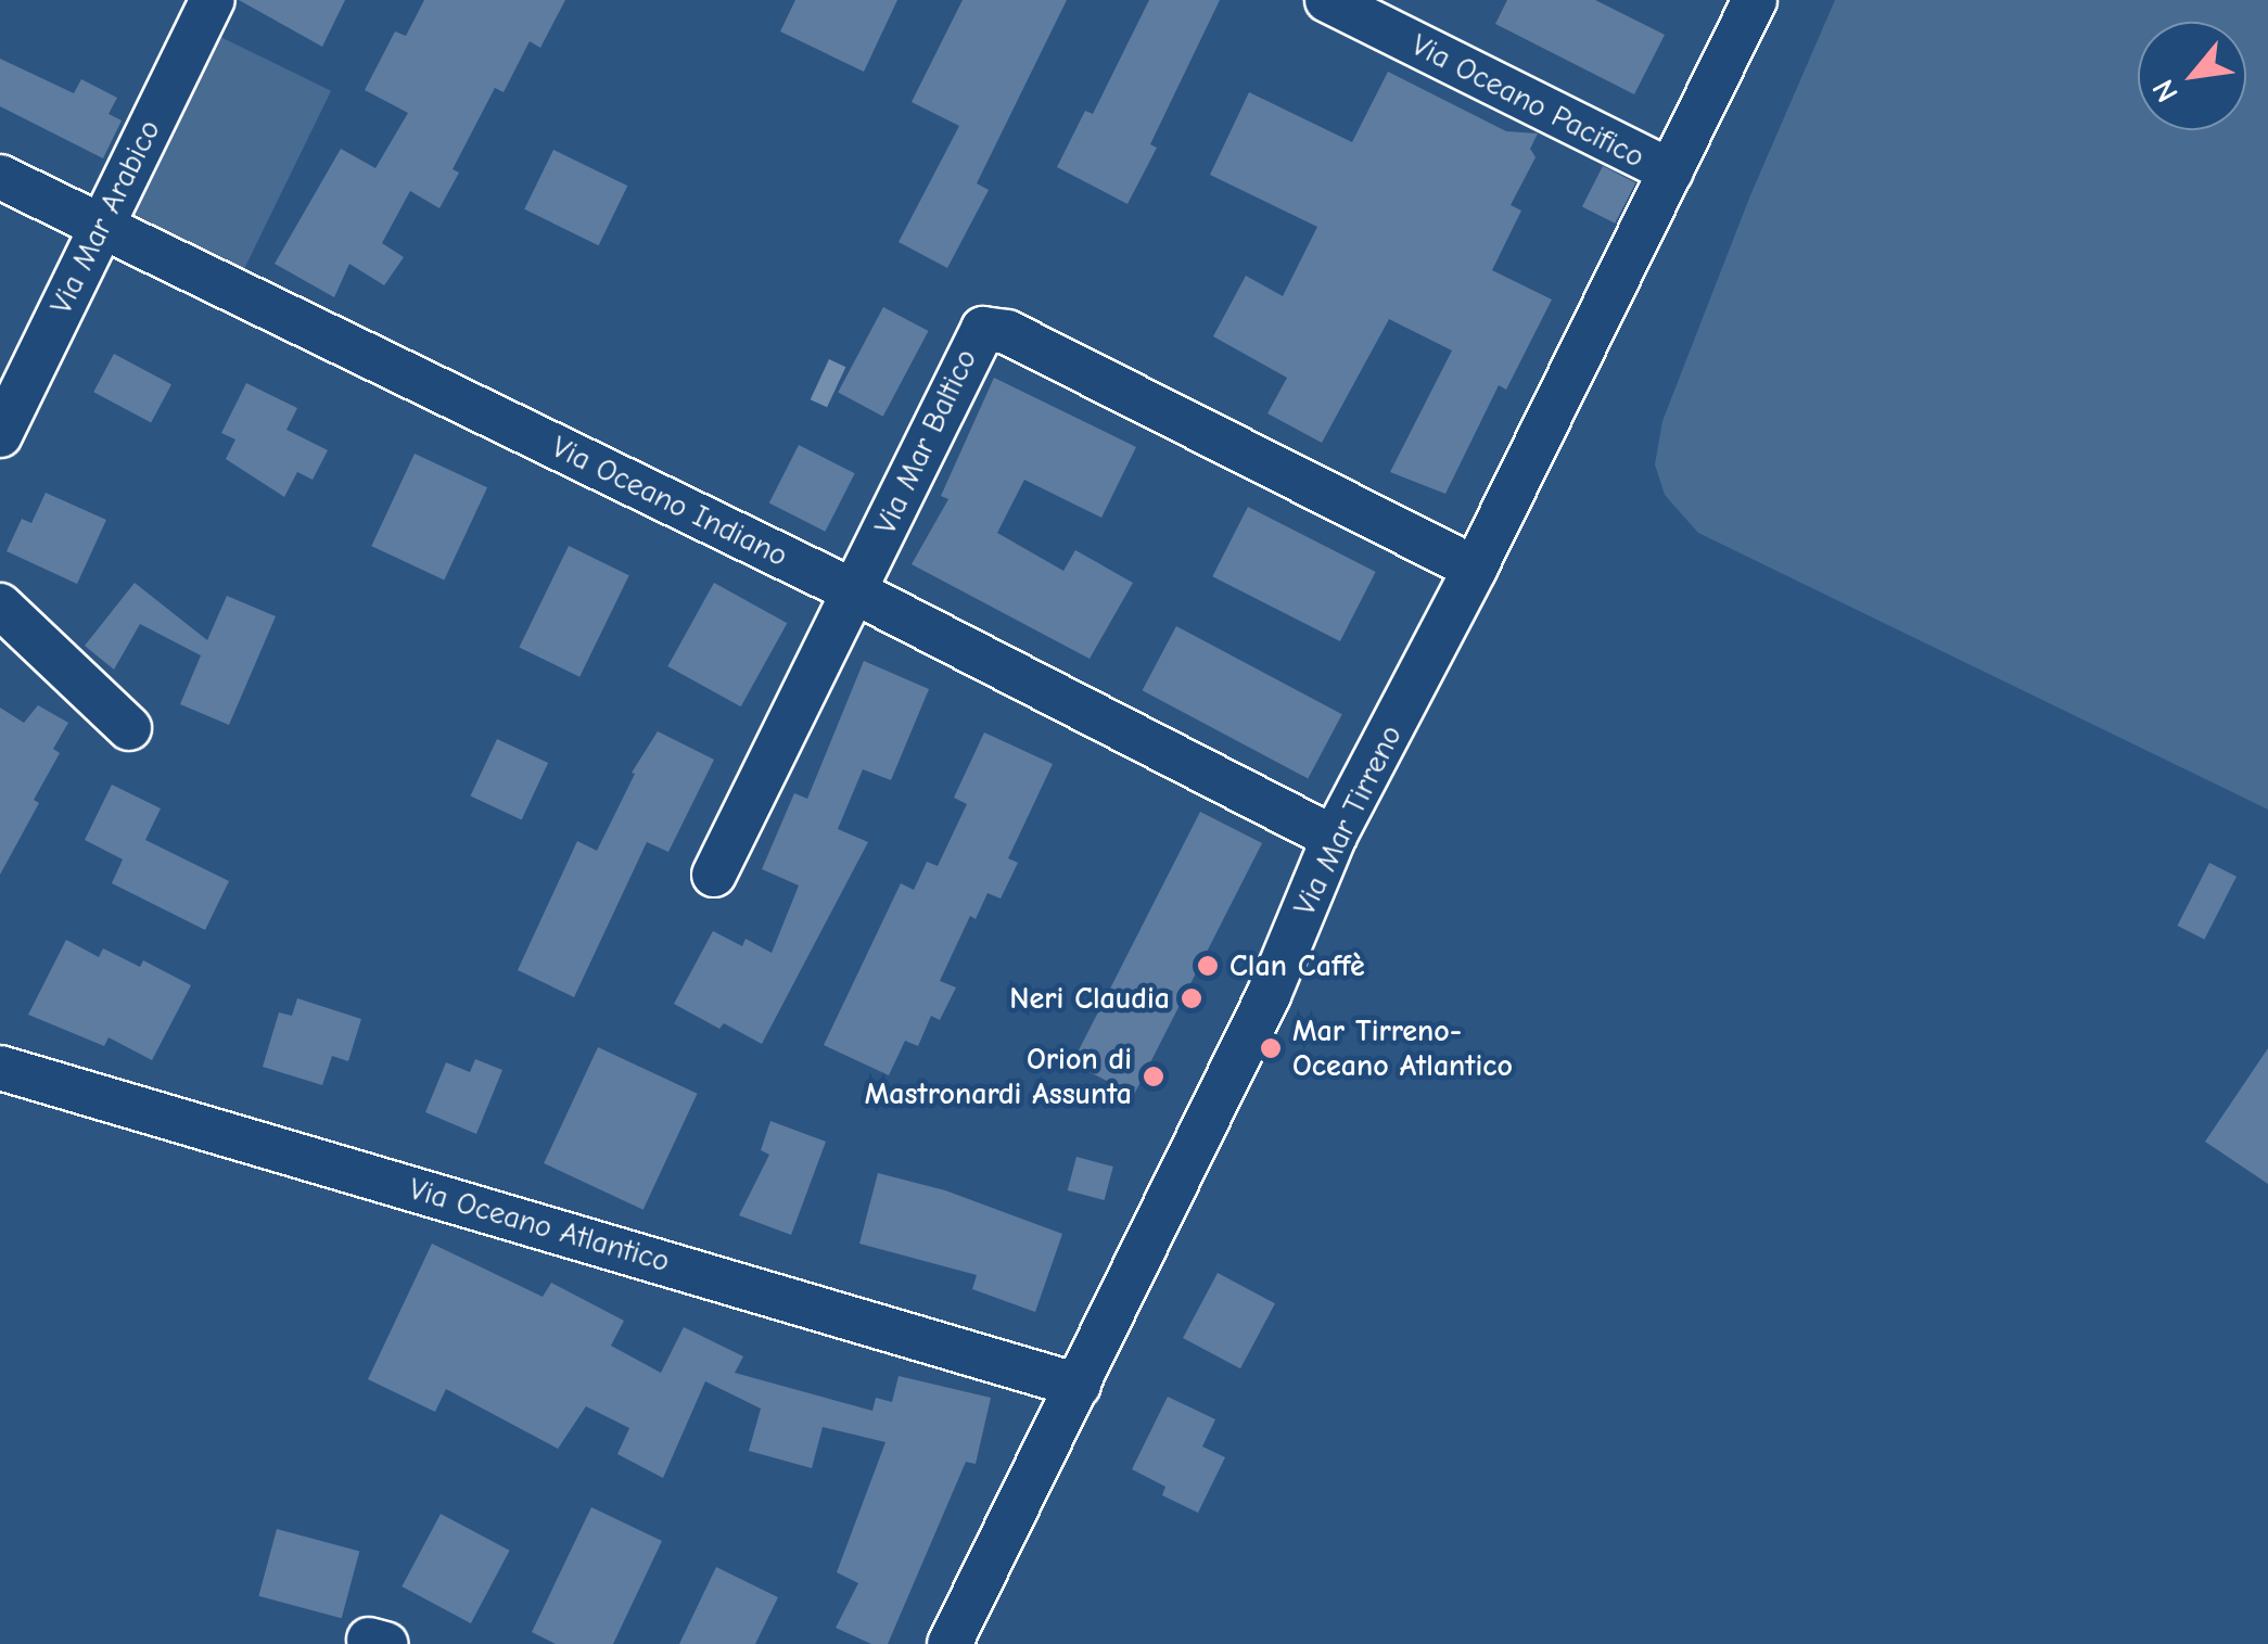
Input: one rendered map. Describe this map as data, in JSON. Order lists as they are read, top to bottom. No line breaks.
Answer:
{"streets":{"street":["Via Oceano Pacifico","Via Mar Arabico","Via Mar Baltico","Via Oceano Indiano","Via Mar Tirreno","Via Oceano Atlantico"]},"crossings":[["Via Oceano Pacifico","Via Mar Tirreno"],["Via Mar Arabico","Via Oceano Indiano"],["Via Mar Baltico","Via Oceano Indiano"],["Via Mar Baltico","Via Mar Tirreno"],["Via Oceano Indiano","Via Mar Tirreno"],["Via Mar Tirreno","Via Oceano Atlantico"]],"places":["Clan Caffè","Neri Claudia","Mar Tirreno- Oceano Atlantico","Orion di Mastronardi Assunta"],"north":"bottom left"}
